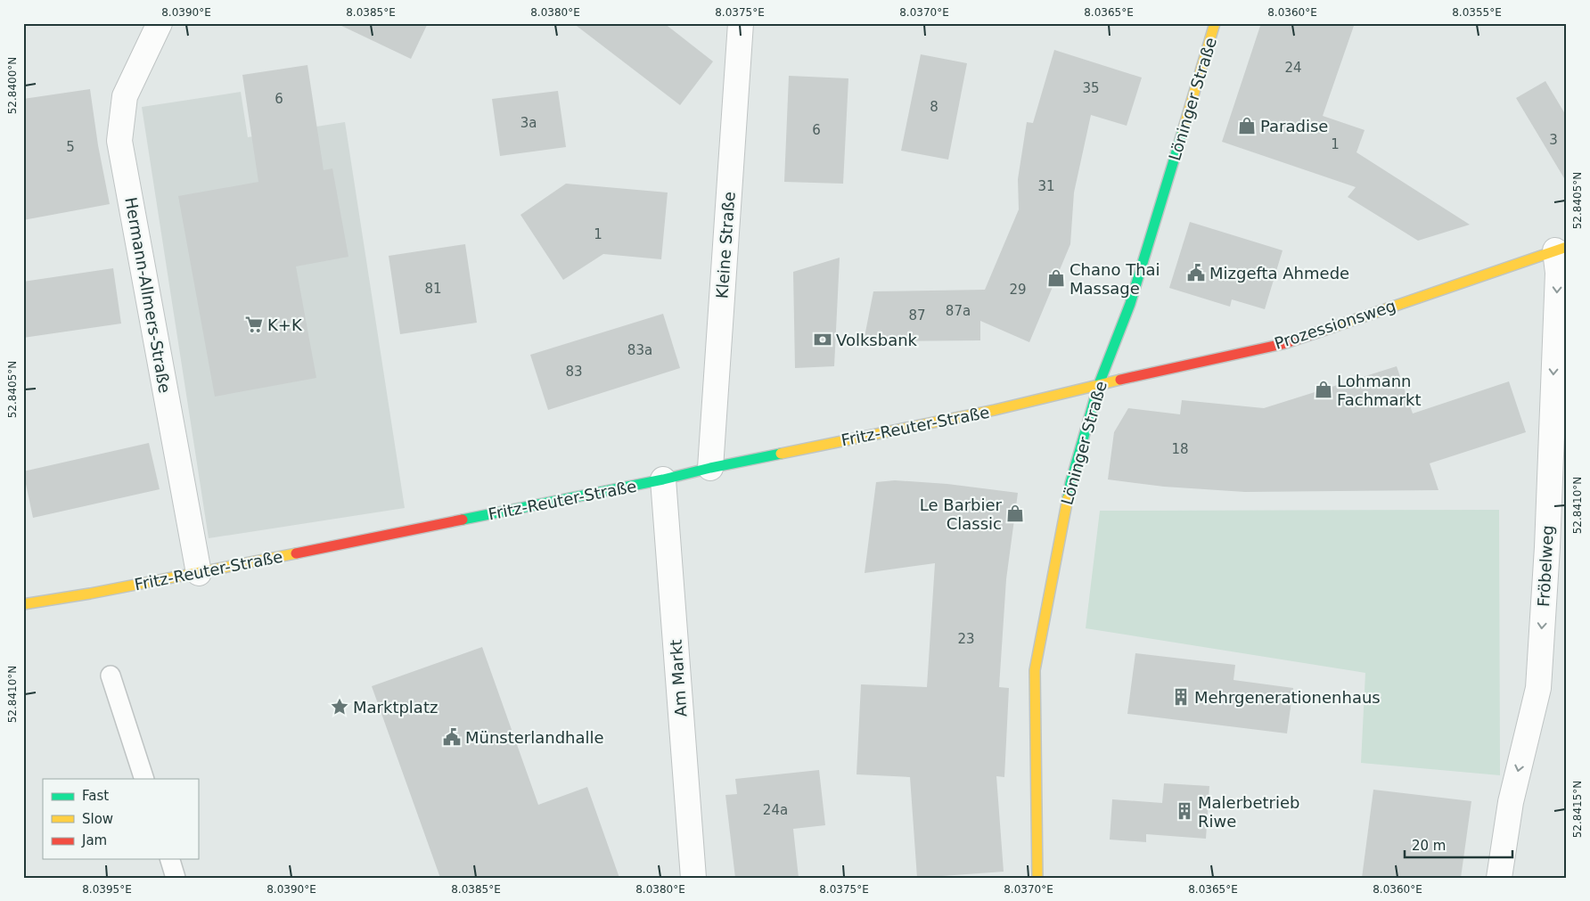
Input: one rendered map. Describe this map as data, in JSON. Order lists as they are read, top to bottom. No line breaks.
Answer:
{"streets":{"street":["Löninger Straße","Kleine Straße","Hermann-Allmers-Straße","Prozessionsweg","Fritz-Reuter-Straße","Fröbelweg","Am Markt"]},"crossings":[["Löninger Straße","Prozessionsweg"],["Löninger Straße","Fritz-Reuter-Straße"],["Kleine Straße","Fritz-Reuter-Straße"],["Hermann-Allmers-Straße","Fritz-Reuter-Straße"],["Prozessionsweg","Fritz-Reuter-Straße"],["Prozessionsweg","Fröbelweg"],["Fritz-Reuter-Straße","Am Markt"]],"one_way":["Fröbelweg"],"places":{"shop":["Paradise","Chano Thai Massage","Lohmann Fachmarkt","Le Barbier Classic"],"public building":["Mizgefta Ahmede","Münsterlandhalle"],"supermarket":["K+K"],"bank":["Volksbank"],"building":["Mehrgenerationenhaus","Malerbetrieb Riwe"],"place":["Marktplatz"]},"house_numbers":["24","35","6","8","3a","6","3","1","5","31","1","81","29","87a","87","83a","83","18","23","24a"],"legend":["Fast","Slow","Jam"],"scale_bar":"20 m","coordinates":["8.0390°E","8.0385°E","8.0380°E","8.0375°E","8.0370°E","8.0365°E","8.0360°E","8.0355°E","52.8400°N","52.8405°N","52.8410°N","52.8415°N","8.0395°E"]}
